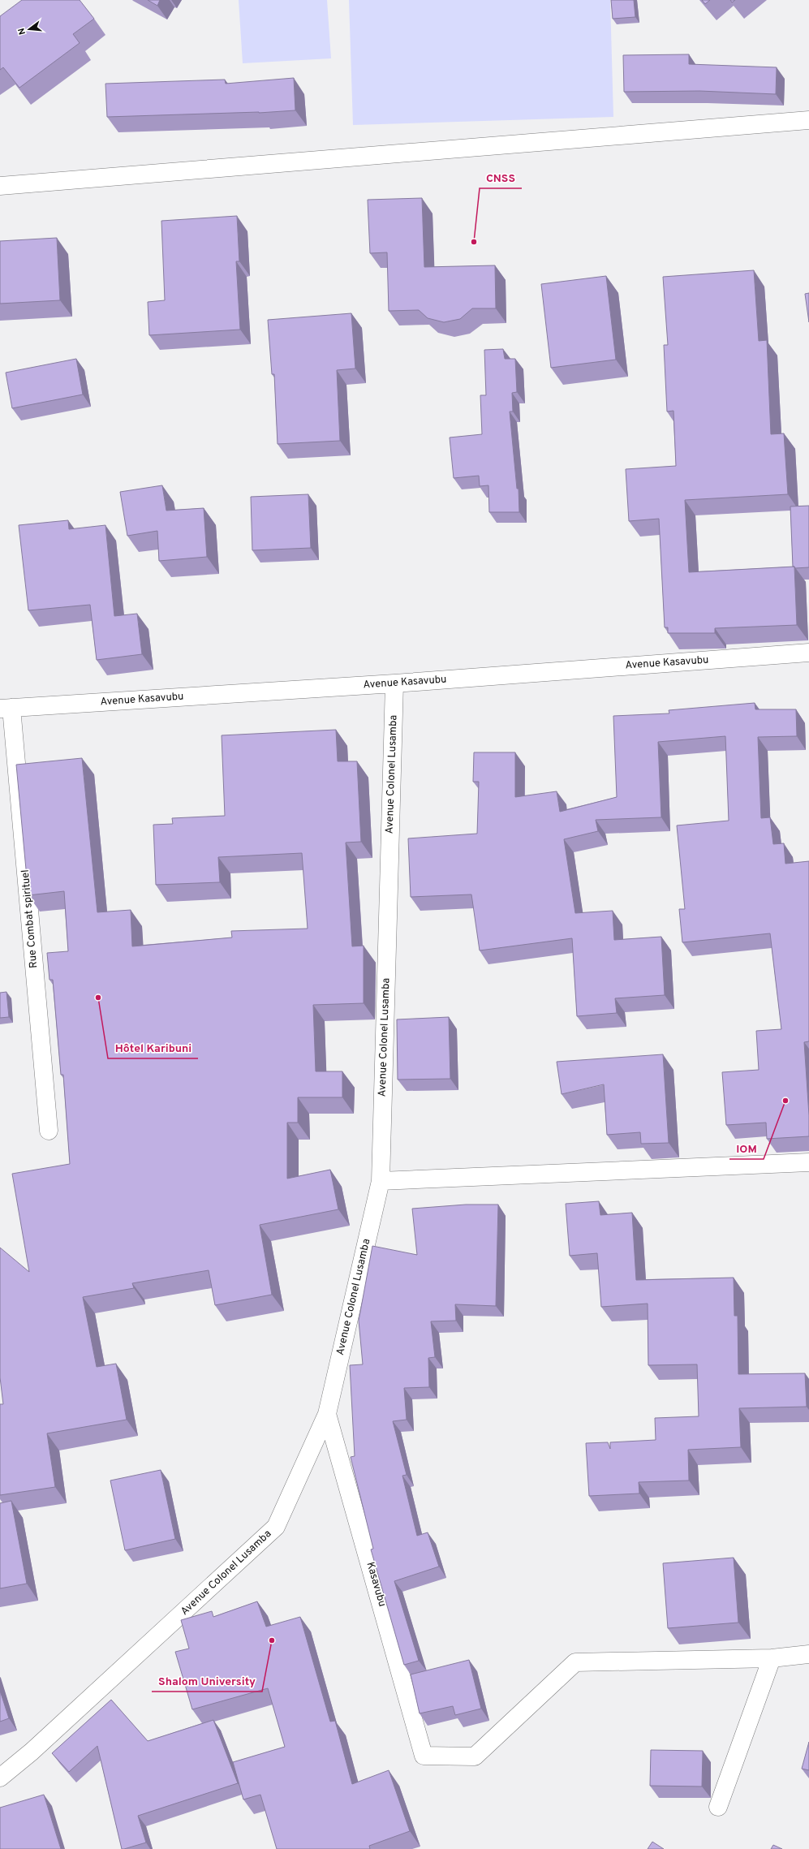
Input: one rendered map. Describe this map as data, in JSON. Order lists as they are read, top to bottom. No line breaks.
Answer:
{"streets":{"street":["Avenue Kasavubu","Avenue Colonel Lusamba","Rue Combat spirituel","Kasavubu"]},"crossings":[["Avenue Kasavubu","Avenue Colonel Lusamba"],["Avenue Kasavubu","Rue Combat spirituel"],["Avenue Colonel Lusamba","Kasavubu"]],"places":["CNSS","Hôtel Karibuni","IOM","Shalom University"],"north":"left"}
